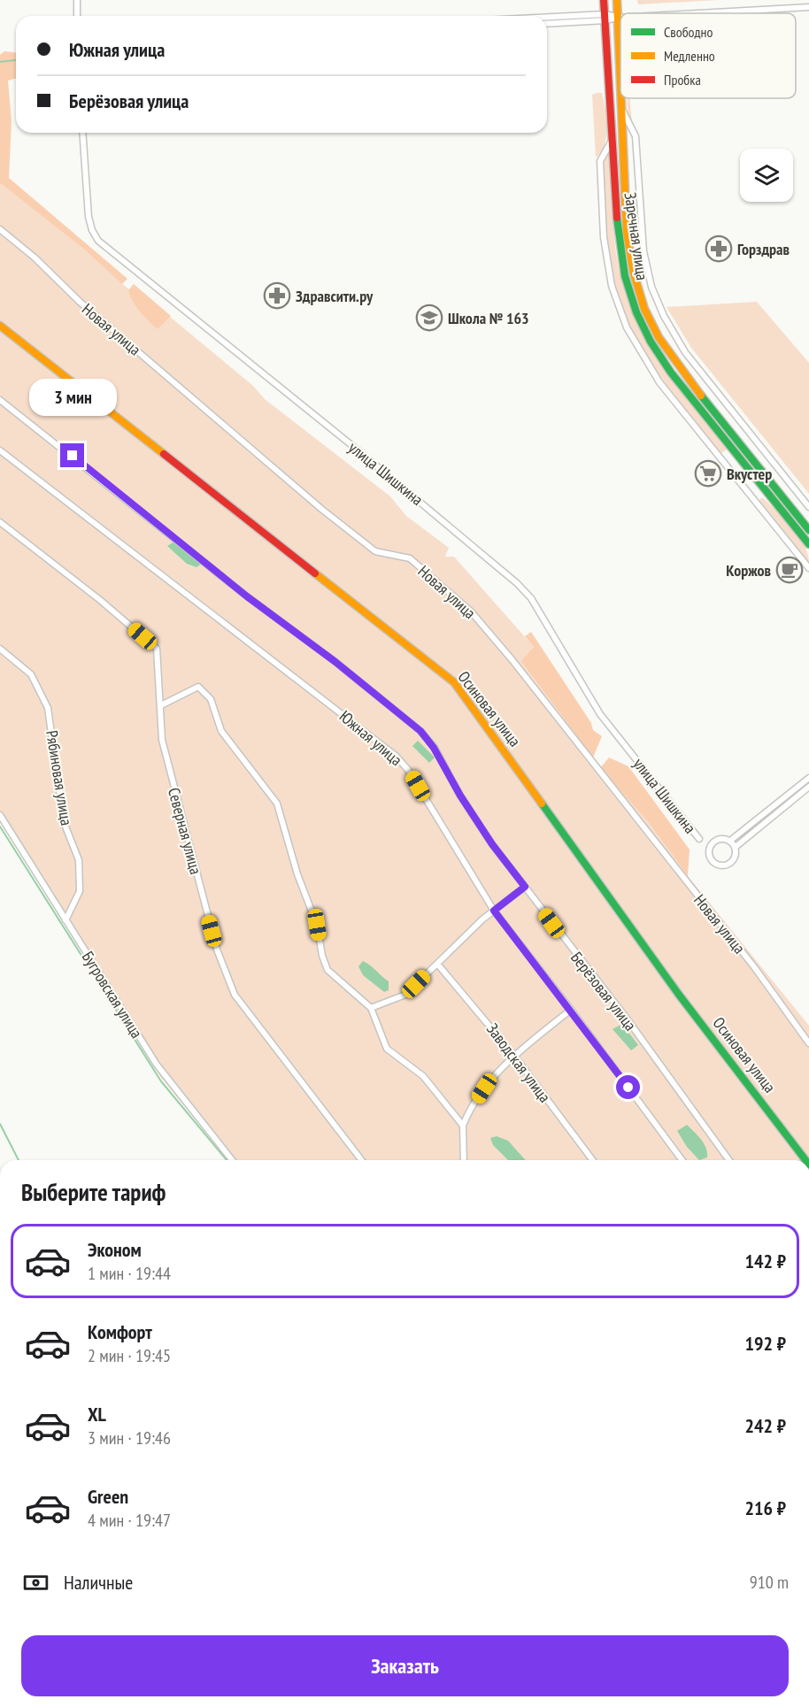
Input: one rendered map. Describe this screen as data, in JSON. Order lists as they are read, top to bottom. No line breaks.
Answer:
{"streets":{"street":["Заречная улица","Новая улица","улица Шишкина","Осиновая улица","Южная улица","Рябиновая улица","Северная улица","Берёзовая улица","Бугровская улица","Заводская улица"]},"crossings":[["Рябиновая улица","Бугровская улица"]],"places":{"pharmacy":["Горздрав","Здравсити.ру"],"school or university":["Школа № 163"],"supermarket":["Вкустер"],"cafe":["Коржов"]},"legend":["Свободно","Медленно","Пробка"],"page":{"banner":["Южная улица","Берёзовая улица"],"bubble":"3 мин","heading":"Выберите тариф","list":[{"name":"Эконом","note":"1 мин · 19:44","value":"142 ₽"},{"name":"Комфорт","note":"2 мин · 19:45","value":"192 ₽"},{"name":"XL","note":"3 мин · 19:46","value":"242 ₽"},{"name":"Green","note":"4 мин · 19:47","value":"216 ₽"}],"pay":["Наличные","910 m"],"buttons":"Заказать"}}
